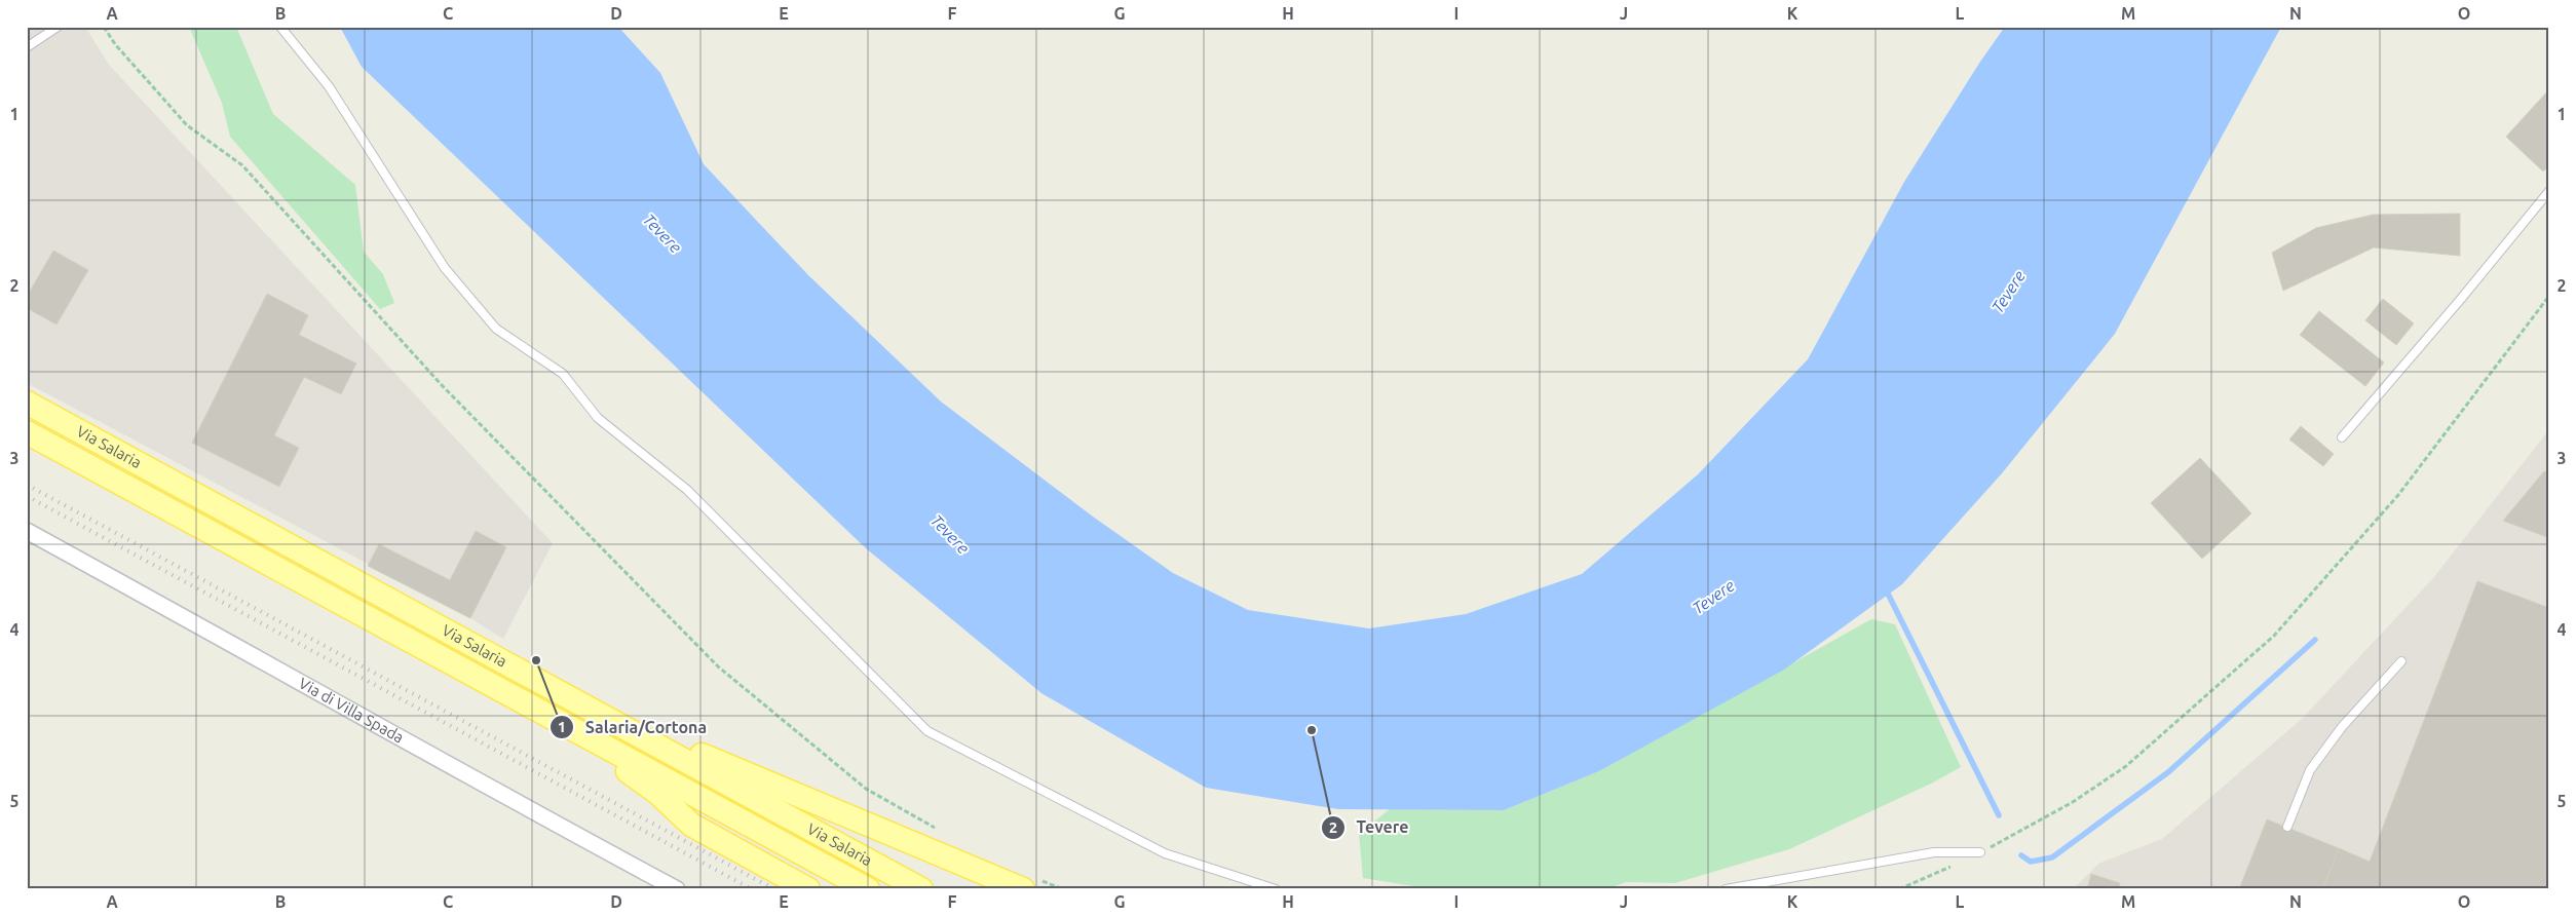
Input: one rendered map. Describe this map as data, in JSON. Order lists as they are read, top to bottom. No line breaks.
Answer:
{"streets":{"main road":["Via Salaria"],"street":["Via di Villa Spada"]},"water":["Tevere"],"places":["Salaria/Cortona","Tevere"],"grid":{"columns":["A","B","C","D","E","F","G","H","I","J","K","L","M","N","O"],"rows":["1","2","3","4","5"]}}
